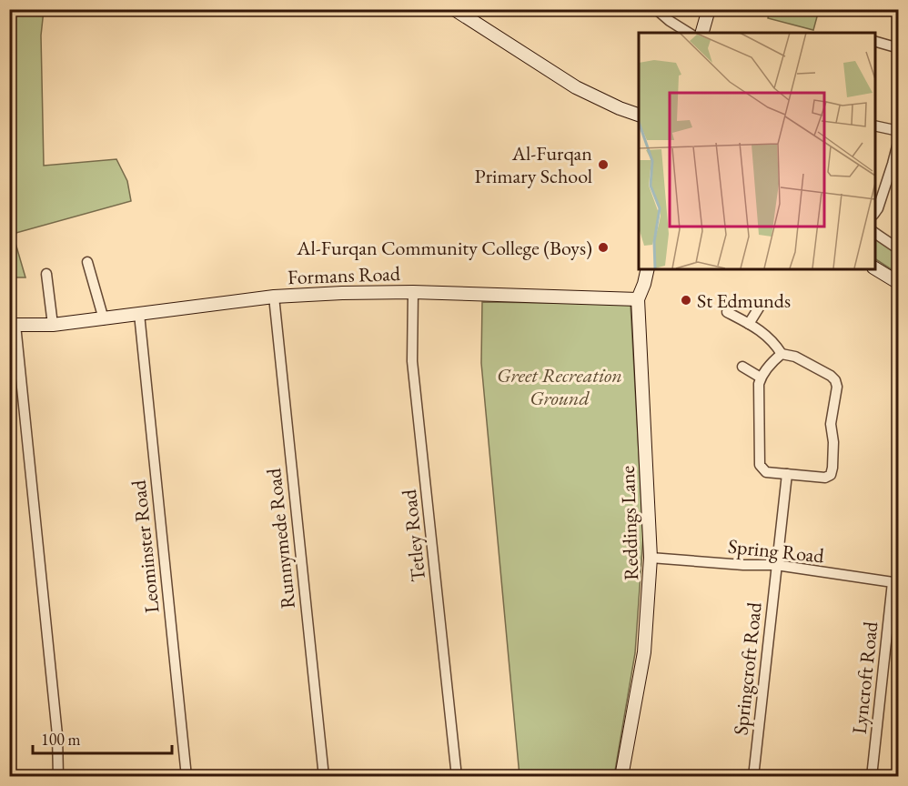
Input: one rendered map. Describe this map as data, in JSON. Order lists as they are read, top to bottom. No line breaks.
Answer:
{"streets":{"street":["Formans Road","Reddings Lane","Tetley Road","Runnymede Road","Leominster Road","Spring Road","Springcroft Road","Lyncroft Road"]},"crossings":[["Formans Road","Reddings Lane"],["Formans Road","Tetley Road"],["Formans Road","Runnymede Road"],["Formans Road","Leominster Road"],["Reddings Lane","Spring Road"],["Spring Road","Springcroft Road"],["Spring Road","Lyncroft Road"]],"parks":["Greet Recreation Ground"],"places":["Al-Furqan Primary School","Al-Furqan Community College (Boys)","St Edmunds"],"scale_bar":"100 m"}
